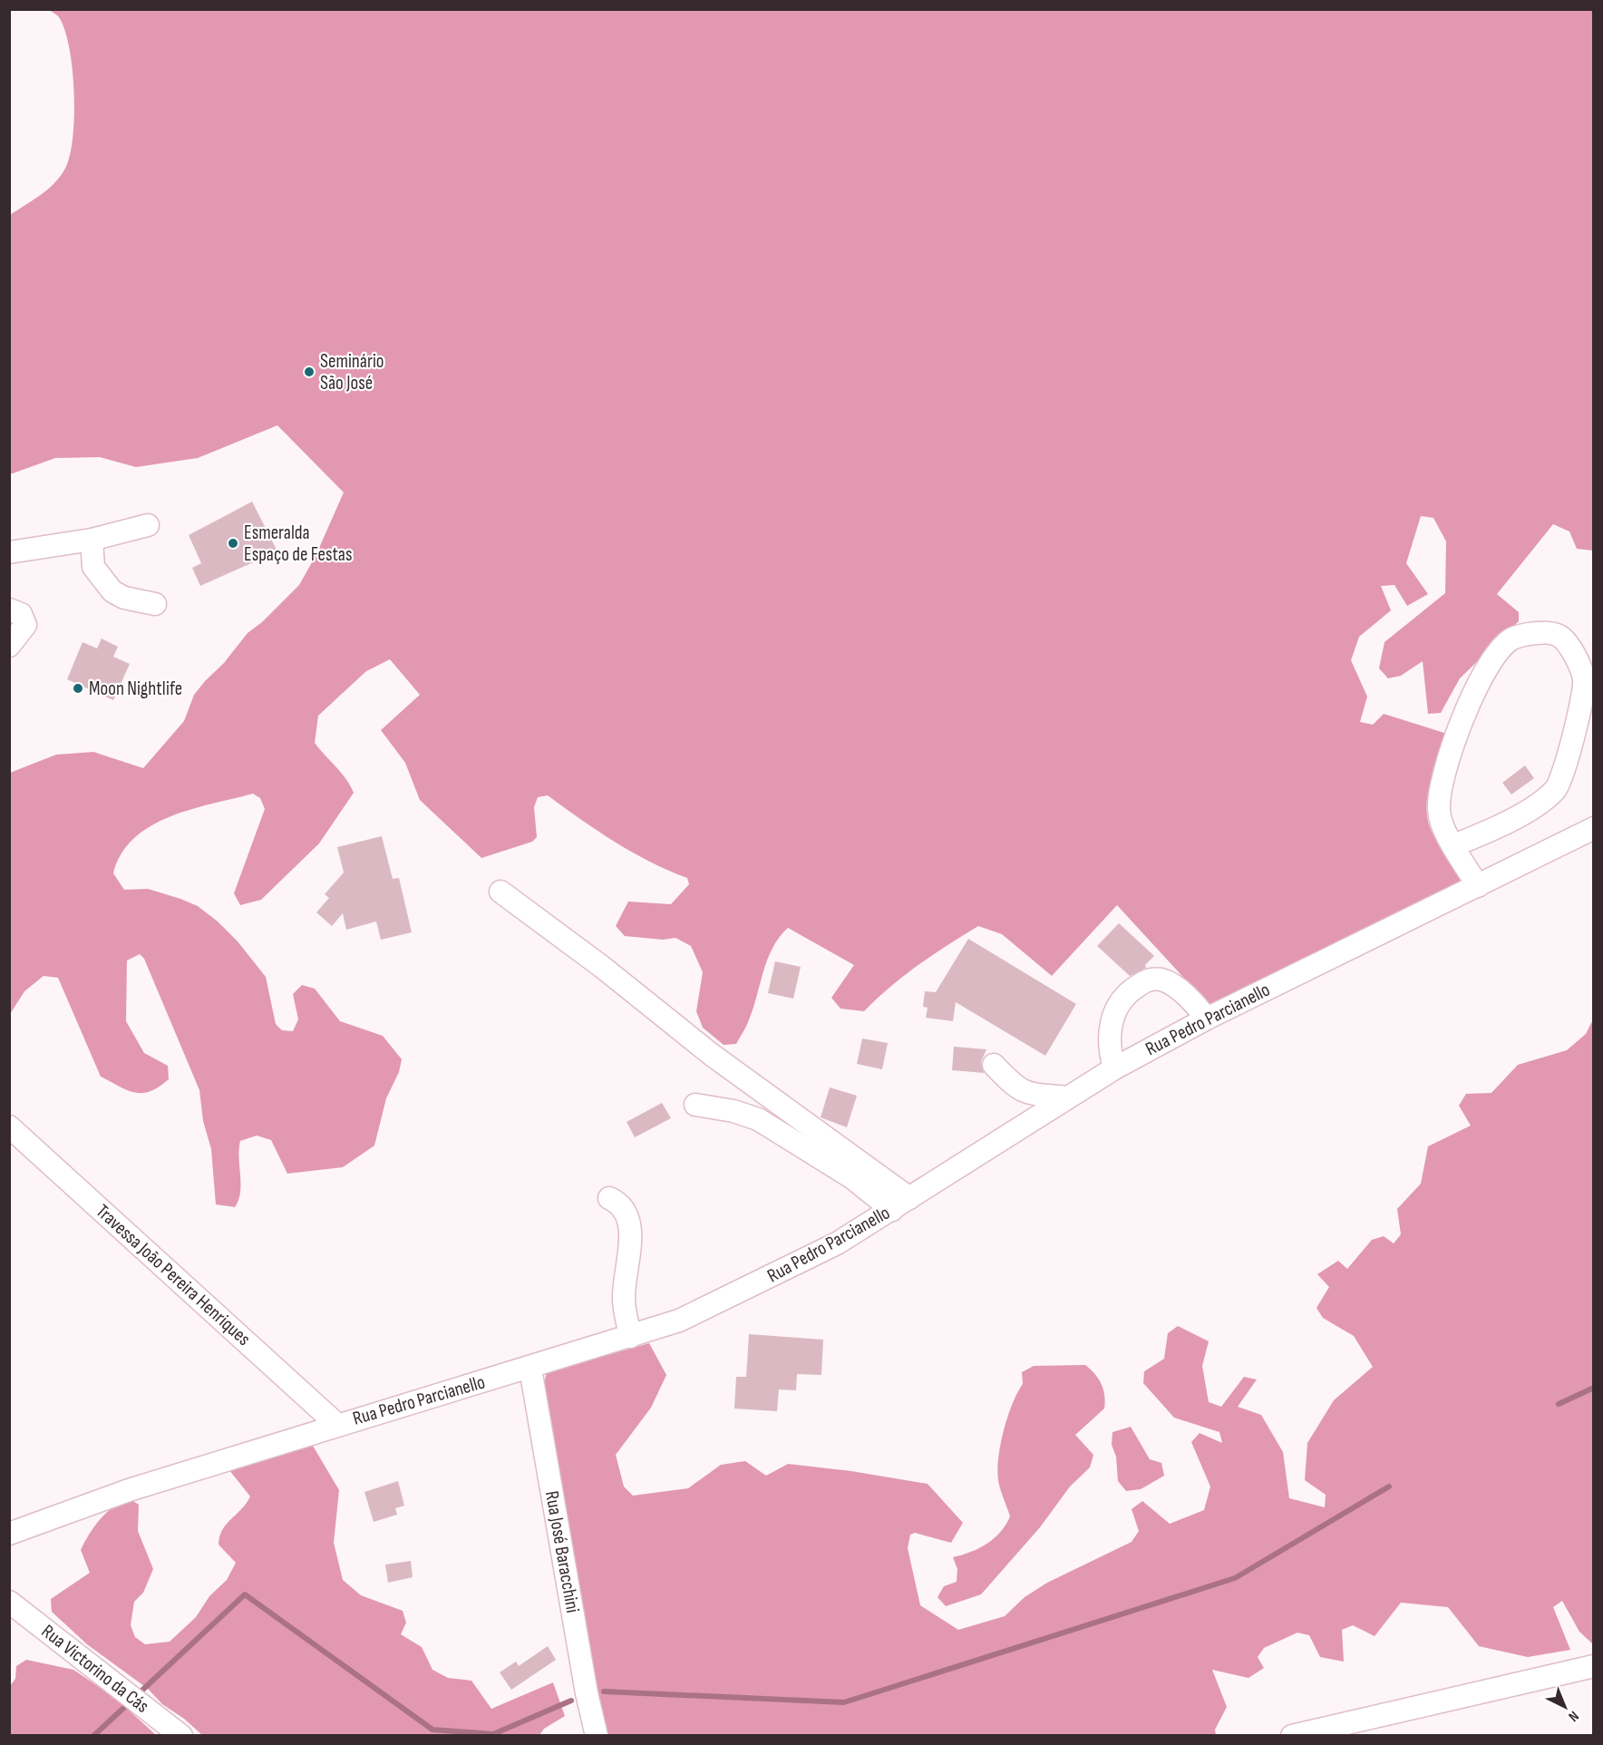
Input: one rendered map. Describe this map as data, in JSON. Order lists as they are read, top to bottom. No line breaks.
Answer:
{"streets":{"street":["Rua Pedro Parcianello","Travessa João Pereira Henriques","Rua José Baracchini","Rua Victorino da Cás"]},"crossings":[["Rua Pedro Parcianello","Travessa João Pereira Henriques"],["Rua Pedro Parcianello","Rua José Baracchini"]],"places":["Seminário São José","Esmeralda Espaço de Festas","Moon Nightlife"],"north":"bottom right"}
